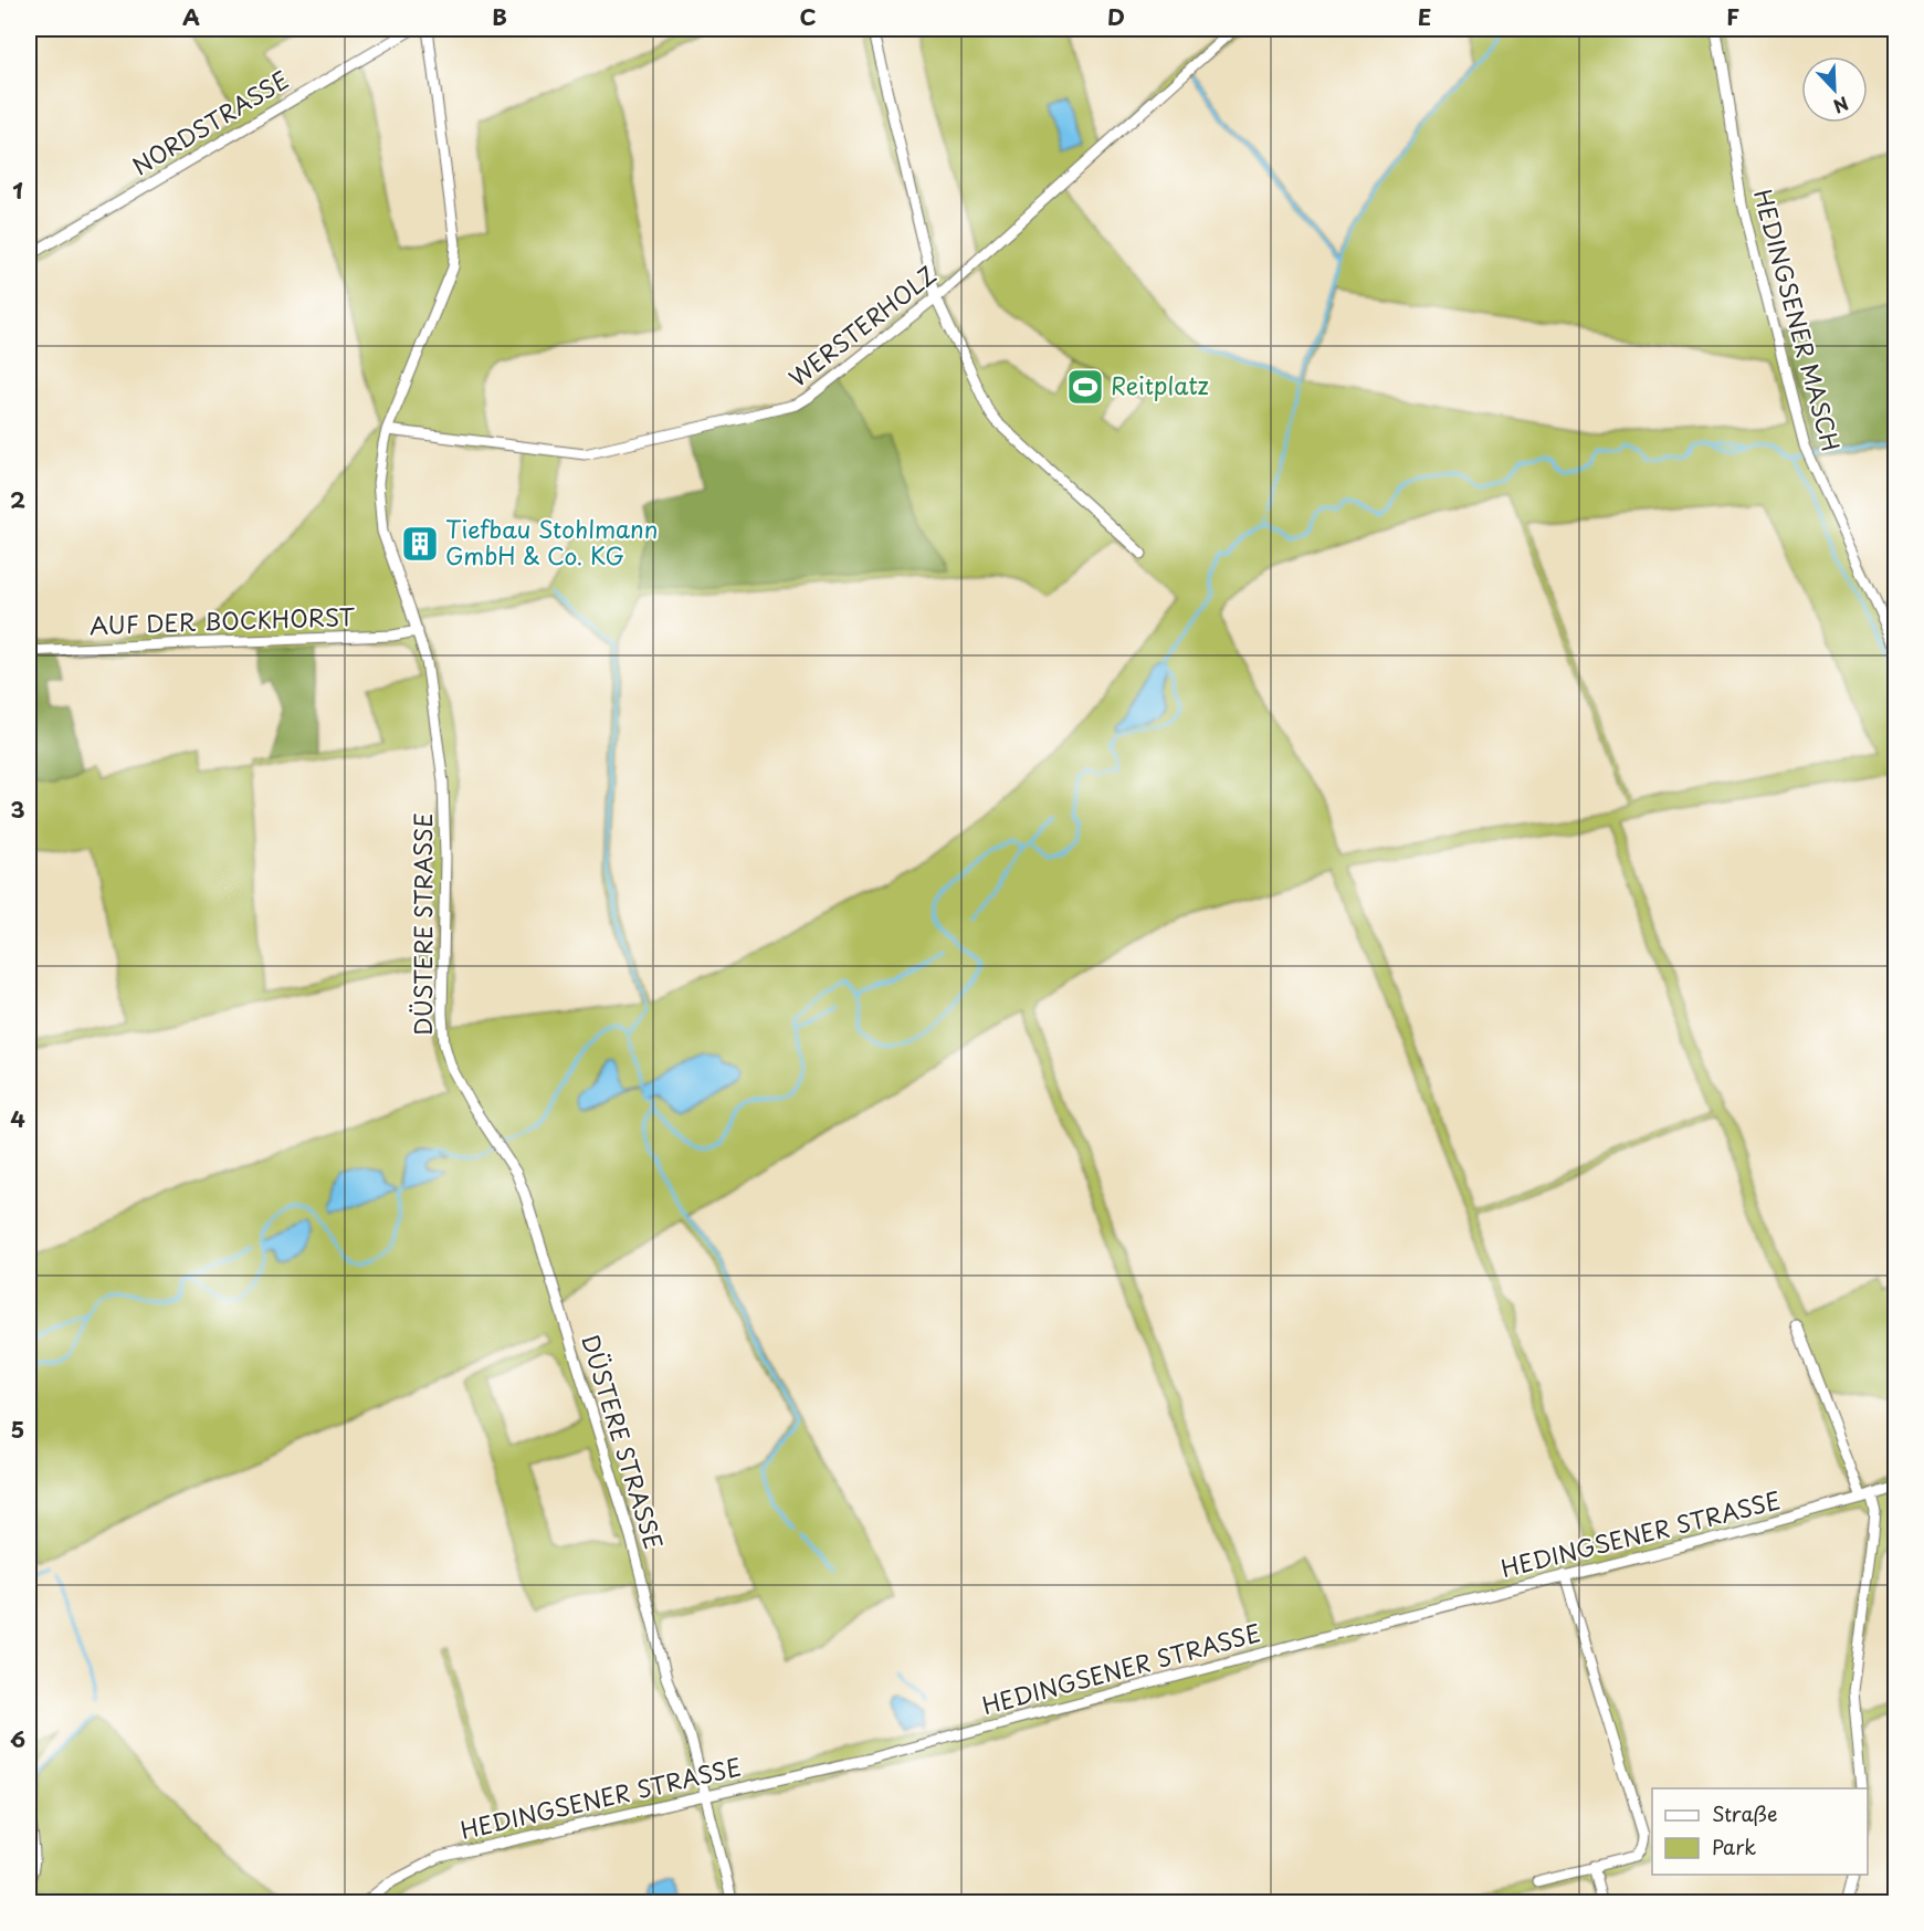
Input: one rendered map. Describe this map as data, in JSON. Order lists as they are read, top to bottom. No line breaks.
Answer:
{"streets":{"street":["NORDSTRASSE","HEDINGSENER MASCH","WERSTERHOLZ","AUF DER BOCKHORST","DÜSTERE STRASSE","HEDINGSENER STRASSE"]},"crossings":[["WERSTERHOLZ","DÜSTERE STRASSE"],["AUF DER BOCKHORST","DÜSTERE STRASSE"],["DÜSTERE STRASSE","HEDINGSENER STRASSE"]],"places":{"sports":["Reitplatz"],"building":["Tiefbau Stohlmann GmbH & Co. KG"]},"legend":["Straße","Park"],"north":"bottom right","grid":{"columns":["A","B","C","D","E","F"],"rows":["1","2","3","4","5","6"]}}
